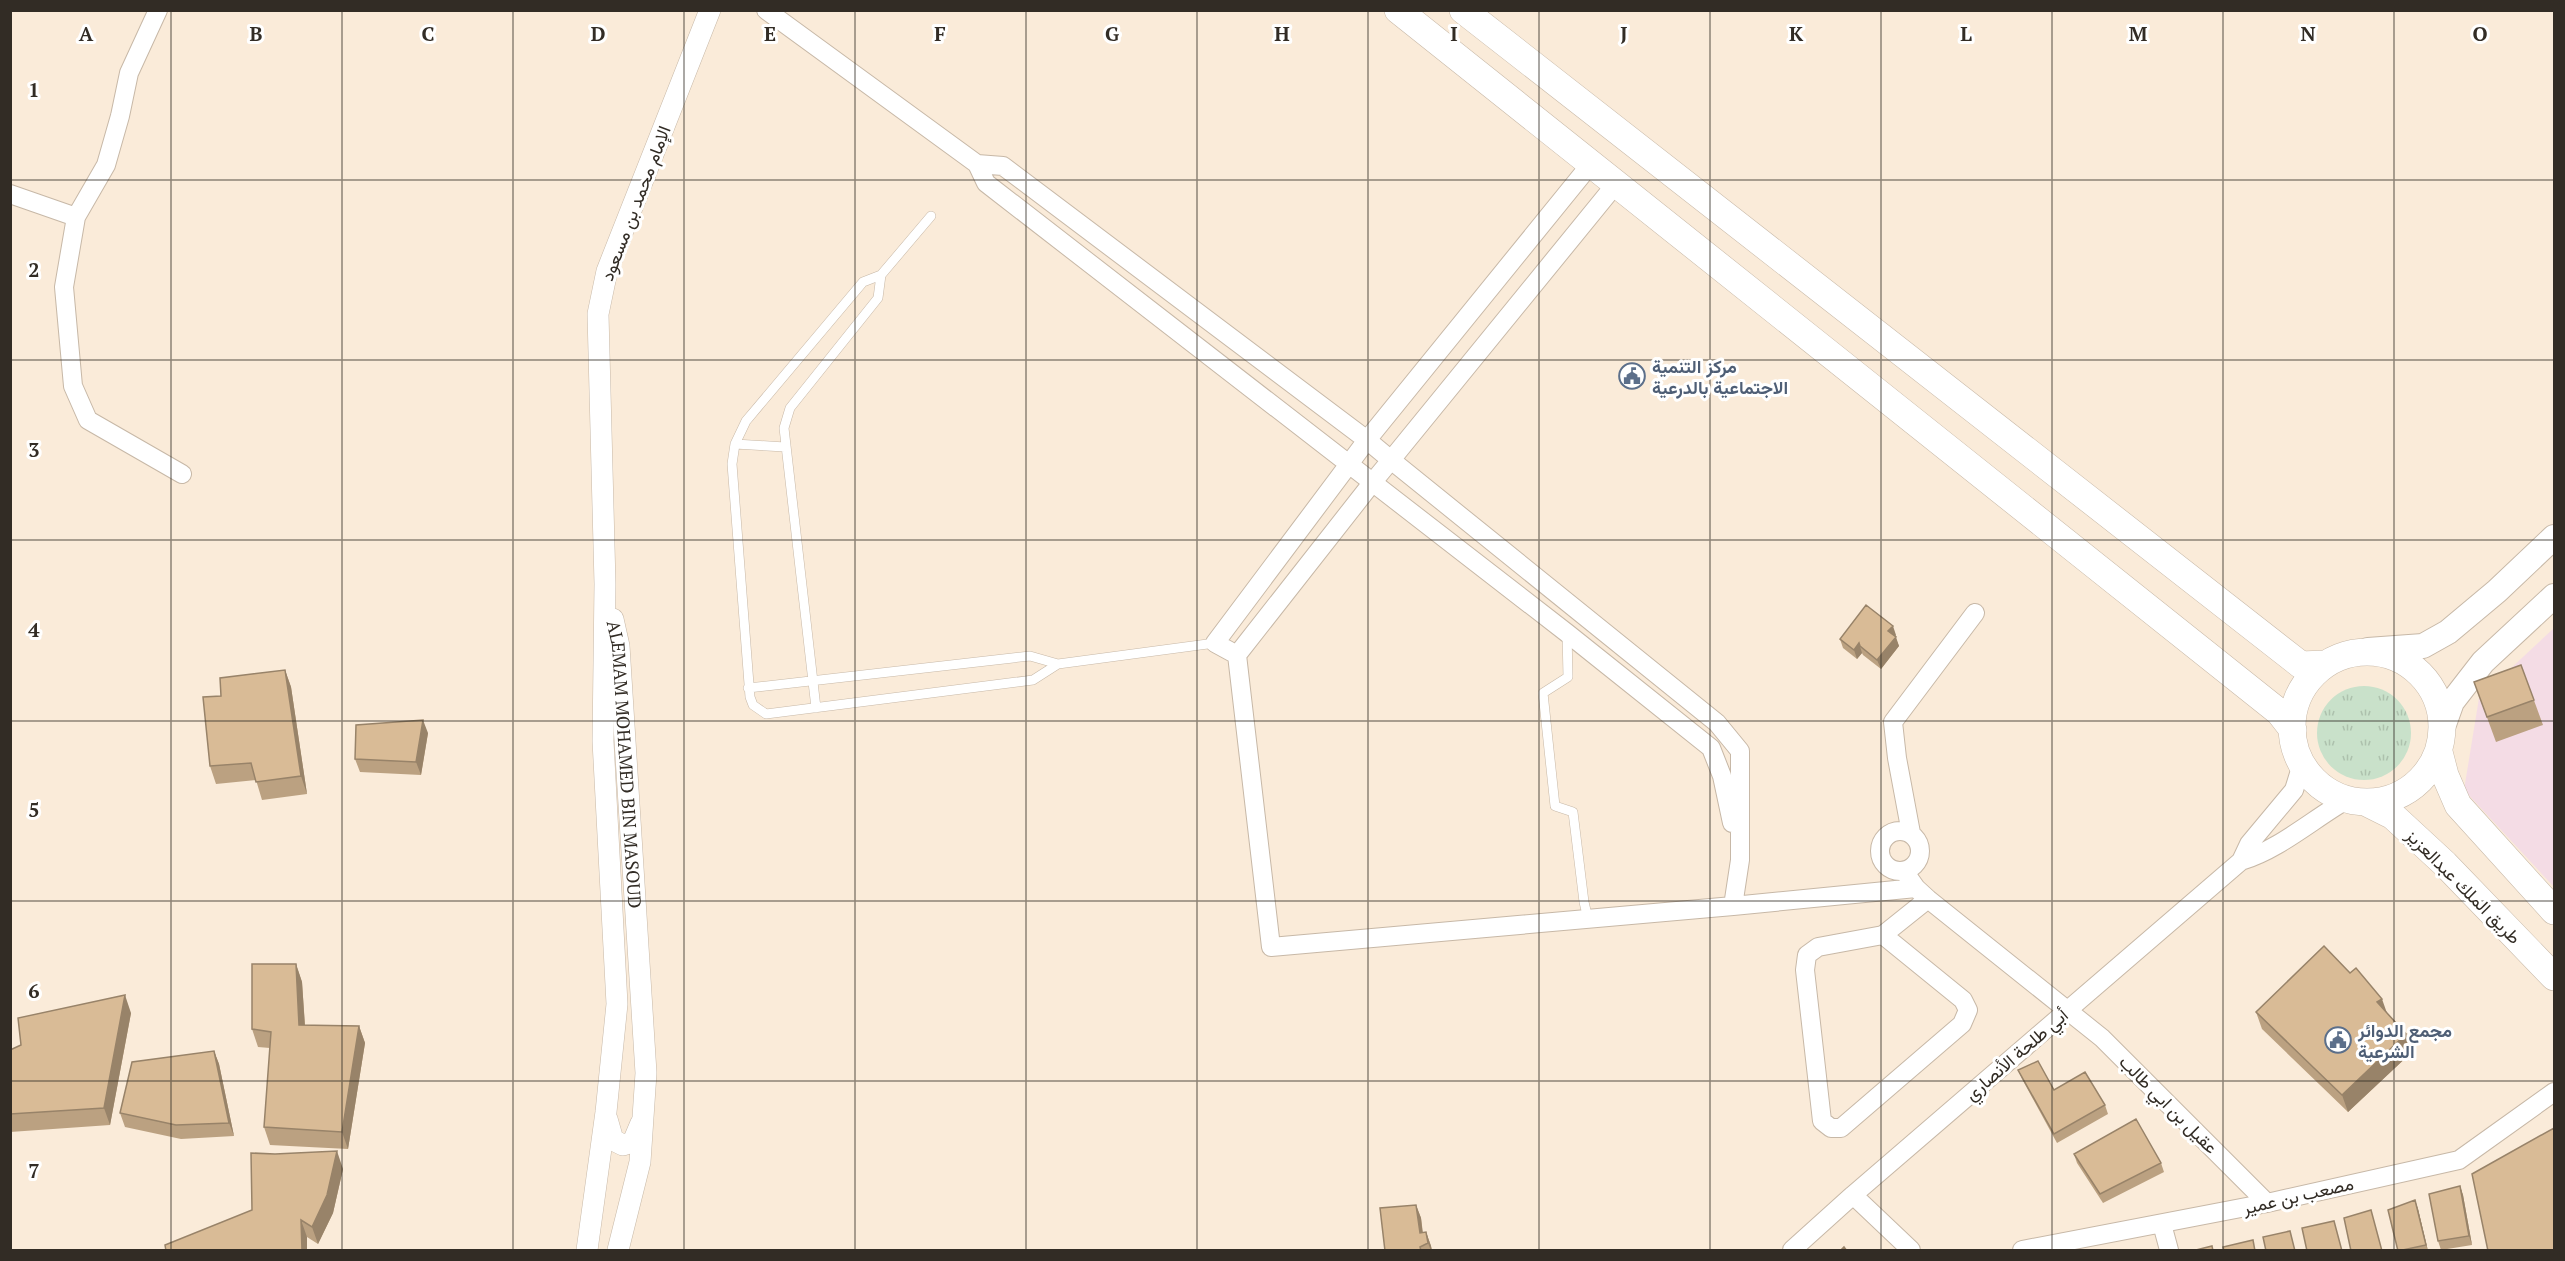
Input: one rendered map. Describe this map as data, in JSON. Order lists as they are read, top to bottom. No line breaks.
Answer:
{"streets":{"main road":["طريق الملك عبدالعزيز"],"street":["الإمام محمد بن مسعود","ALEMAM MOHAMED BIN MASOUD","أبي طلحة الأنصاري","عقيل بن ابي طالب","مصعب بن عمير"]},"crossings":[["الإمام محمد بن مسعود","ALEMAM MOHAMED BIN MASOUD"],["طريق الملك عبدالعزيز","أبي طلحة الأنصاري"],["أبي طلحة الأنصاري","عقيل بن ابي طالب"],["عقيل بن ابي طالب","مصعب بن عمير"]],"places":{"public building":["مركز التنمية الاجتماعية بالدرعية","مجمع الدوائر الشرعية"]},"grid":{"columns":["A","B","C","D","E","F","G","H","I","J","K","L","M","N","O"],"rows":["1","2","3","4","5","6","7"]}}
